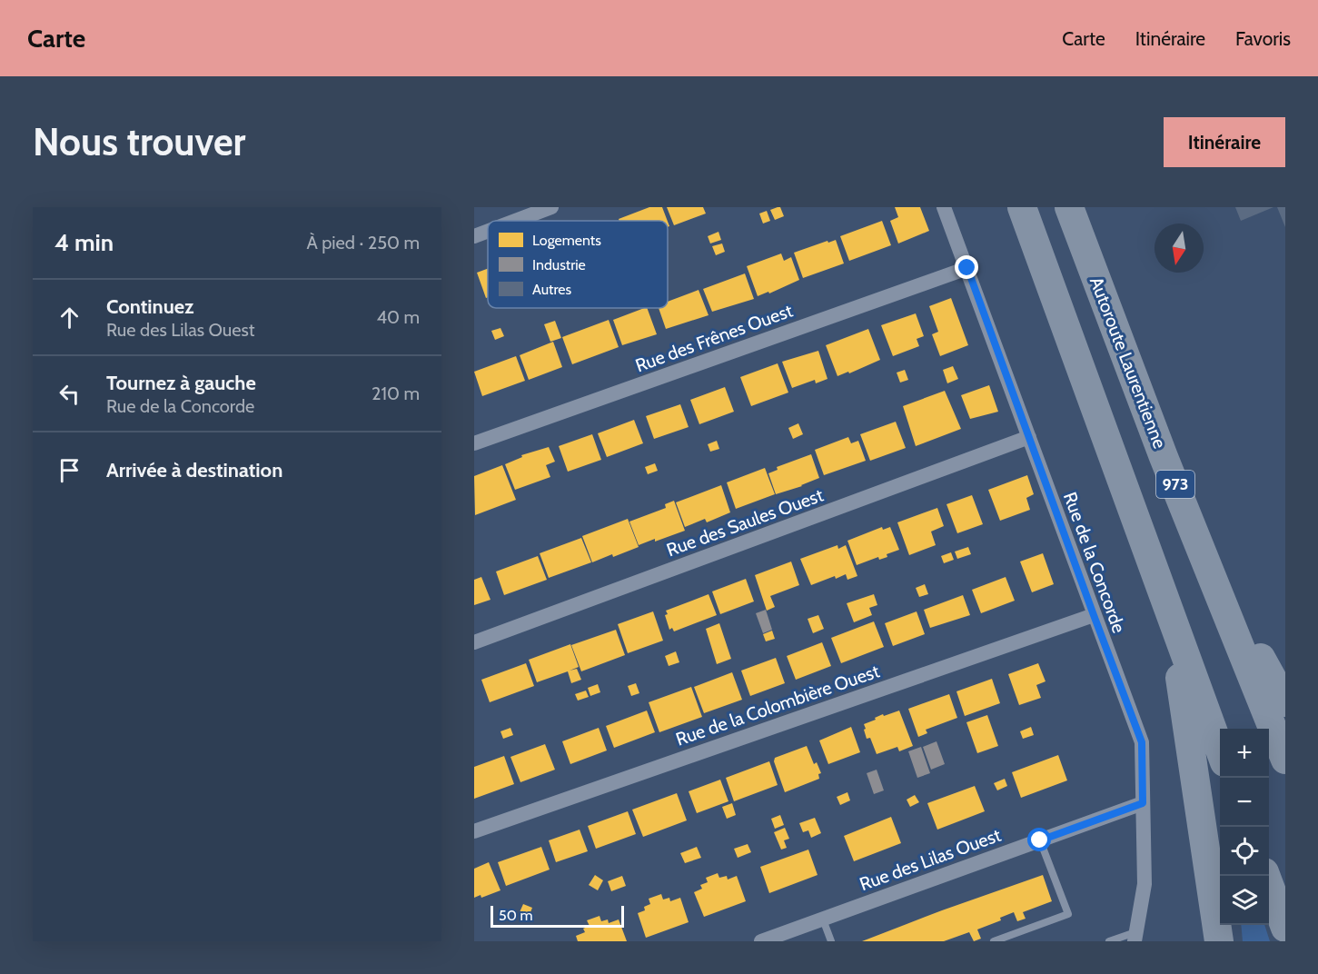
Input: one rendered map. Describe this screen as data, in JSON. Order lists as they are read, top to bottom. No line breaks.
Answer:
{"streets":{"highway":["Autoroute Laurentienne","973"],"street":["Rue des Frênes Ouest","Rue des Saules Ouest","Rue de la Concorde","Rue de la Colombière Ouest","Rue des Lilas Ouest"]},"crossings":[["Rue des Frênes Ouest","Rue de la Concorde"],["Rue des Saules Ouest","Rue de la Concorde"],["Rue de la Concorde","Rue de la Colombière Ouest"],["Rue de la Concorde","Rue des Lilas Ouest"]],"legend":["Logements","Industrie","Autres"],"scale_bar":"50 m","north":"bottom","page":{"header":"Carte","nav":["Carte","Itinéraire","Favoris"],"buttons":"Itinéraire","title":"Nous trouver","heading":["4 min","À pied · 250 m"],"list":[["Continuez","Rue des Lilas Ouest","40 m"],["Tournez à gauche","Rue de la Concorde","210 m"],"Arrivée à destination"],"map_buttons":["+","−"],"scale":"50 m"}}
